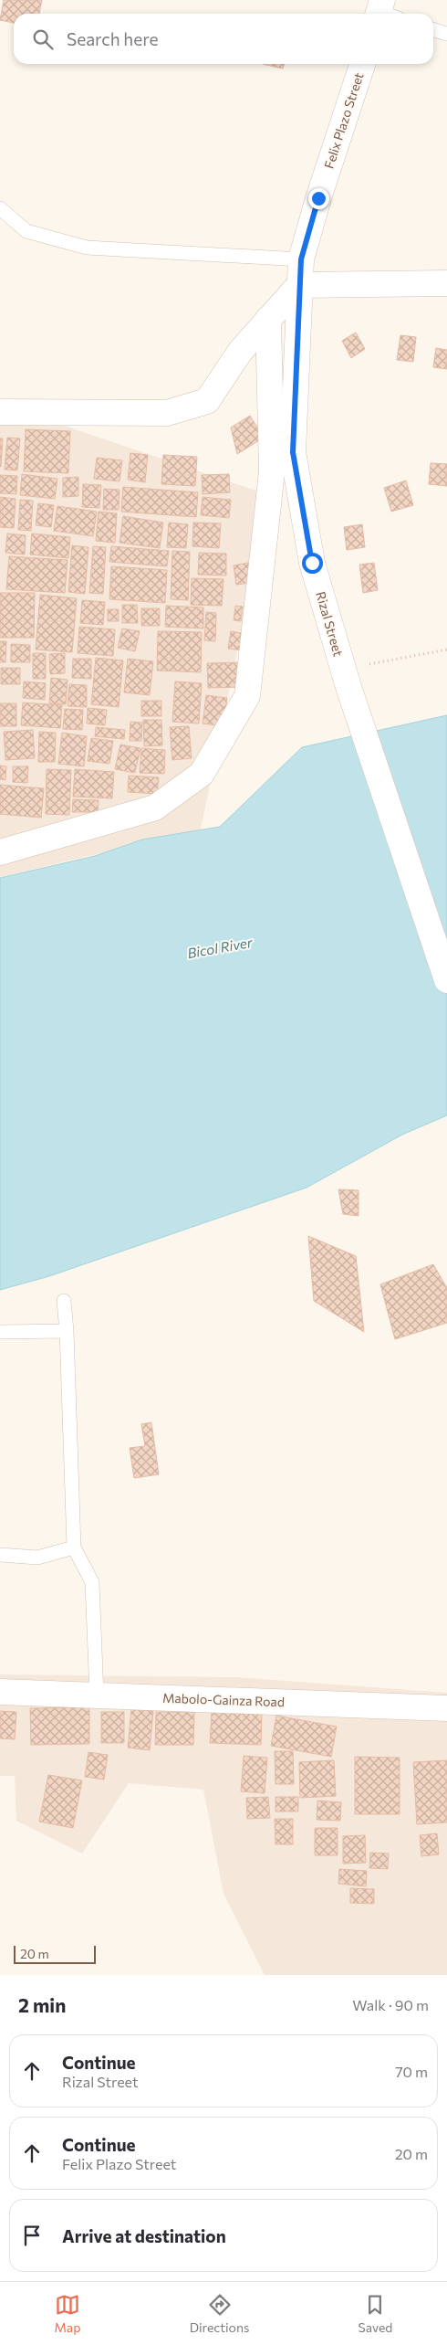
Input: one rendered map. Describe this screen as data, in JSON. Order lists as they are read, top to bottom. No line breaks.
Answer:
{"streets":{"main road":["Felix Plazo Street","Rizal Street","Mabolo-Gainza Road"]},"crossings":[["Felix Plazo Street","Rizal Street"]],"water":["Bicol River"],"scale_bar":"20 m","page":{"search":"Search here","scale":"20 m","heading":["2 min","Walk · 90 m"],"list":[["Continue","Rizal Street","70 m"],["Continue","Felix Plazo Street","20 m"],"Arrive at destination"],"nav":["Map","Directions","Saved"]}}
